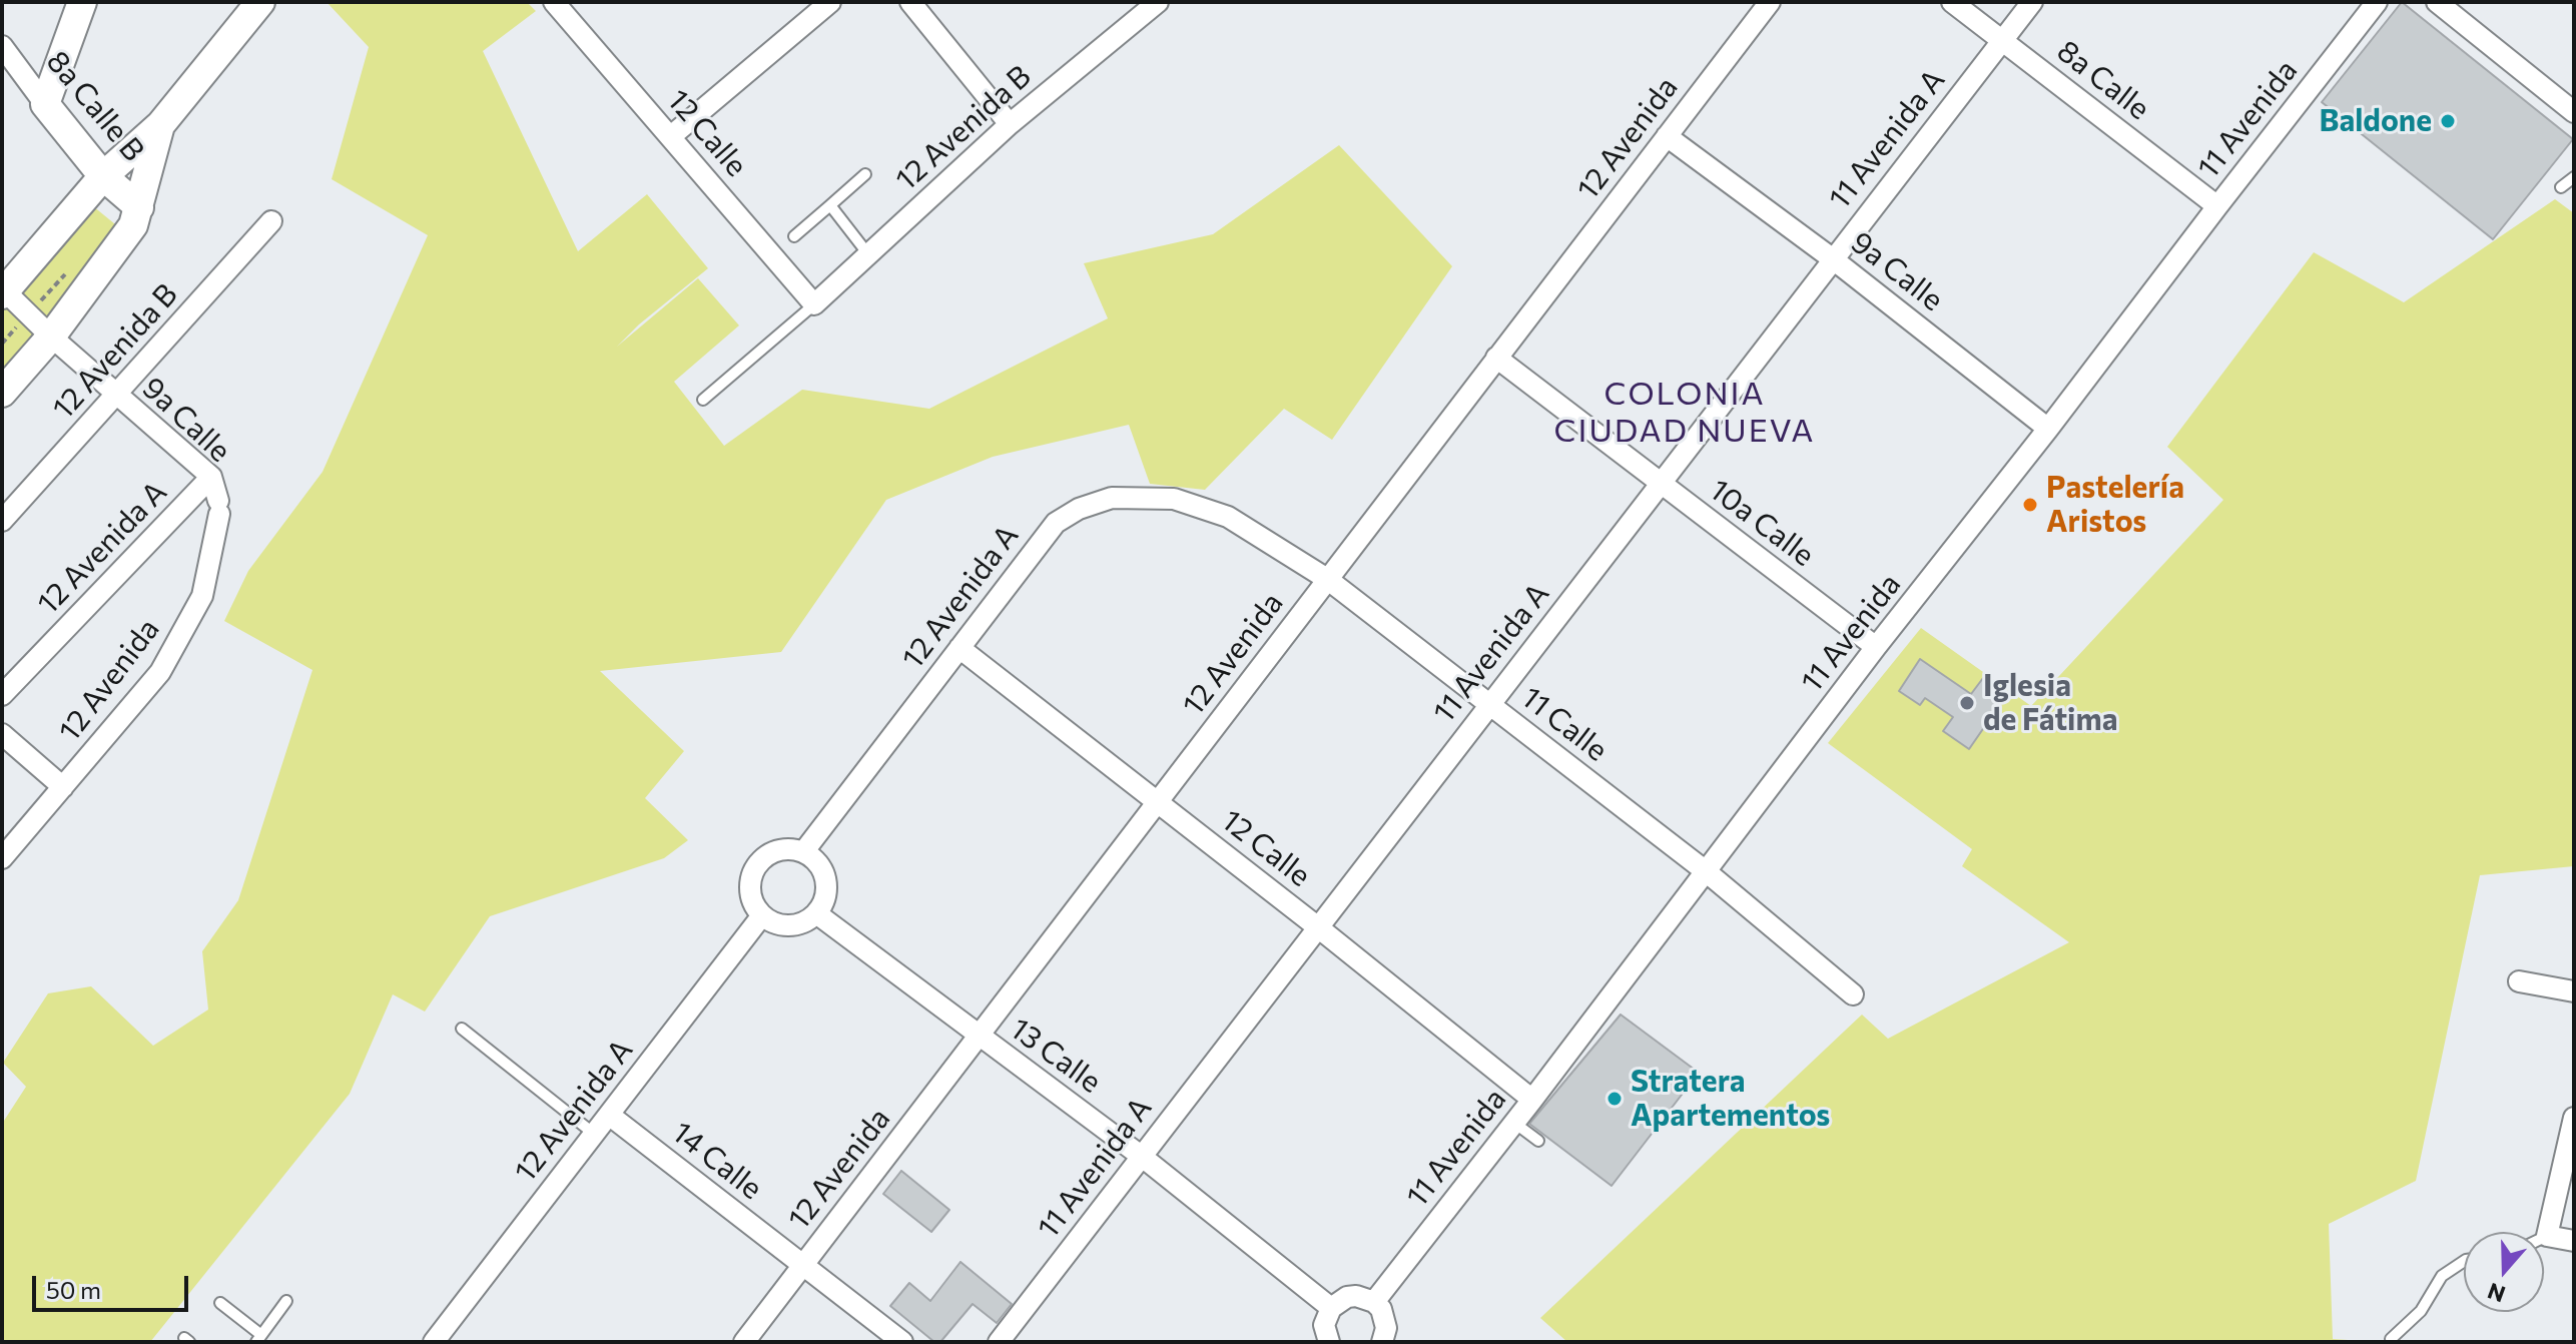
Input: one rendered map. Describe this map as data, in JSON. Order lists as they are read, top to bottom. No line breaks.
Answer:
{"streets":{"street":["8a Calle","8a Calle B","11 Avenida","12 Avenida B","12 Calle","12 Avenida","11 Avenida A","9a Calle","10a Calle","12 Avenida A","11 Calle","13 Calle","14 Calle"]},"crossings":[["8a Calle","11 Avenida"],["8a Calle","11 Avenida A"],["11 Avenida","12 Calle"],["11 Avenida","9a Calle"],["11 Avenida","10a Calle"],["11 Avenida","11 Calle"],["12 Avenida B","12 Calle"],["12 Avenida B","9a Calle"],["12 Calle","12 Avenida"],["12 Calle","11 Avenida A"],["12 Calle","12 Avenida A"],["12 Avenida","9a Calle"],["12 Avenida","10a Calle"],["12 Avenida","11 Calle"],["12 Avenida","13 Calle"],["12 Avenida","14 Calle"],["11 Avenida A","9a Calle"],["11 Avenida A","10a Calle"],["11 Avenida A","11 Calle"],["11 Avenida A","13 Calle"],["9a Calle","12 Avenida A"],["12 Avenida A","11 Calle"],["12 Avenida A","13 Calle"],["12 Avenida A","14 Calle"]],"districts":["COLONIA CIUDAD NUEVA"],"places":["Baldone","Pastelería Aristos","Iglesia de Fátima","Stratera Apartementos"],"scale_bar":"50 m","north":"bottom"}
